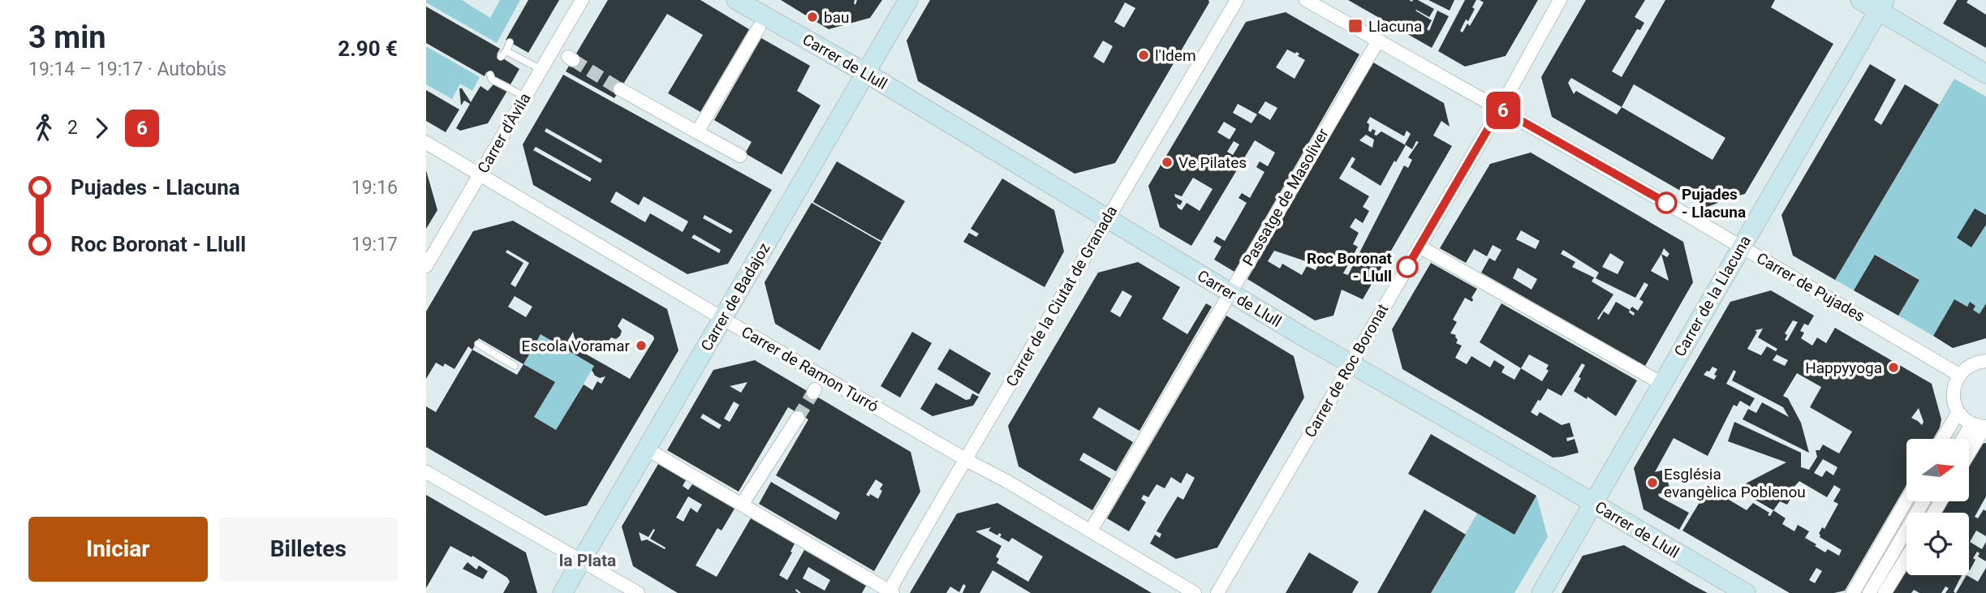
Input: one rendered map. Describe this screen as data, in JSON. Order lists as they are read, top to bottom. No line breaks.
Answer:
{"streets":{"street":["Carrer de Llull","Carrer d'Àvila","Passatge de Masoliver","Carrer de Pujades","Carrer de la Ciutat de Granada","Carrer de la Llacuna","Carrer de Badajoz","Carrer de Ramon Turró","Carrer de Roc Boronat"]},"crossings":[["Carrer de Llull","Passatge de Masoliver"],["Carrer de Llull","Carrer de la Ciutat de Granada"],["Carrer de Llull","Carrer de la Llacuna"],["Carrer de Llull","Carrer de Badajoz"],["Carrer de Llull","Carrer de Roc Boronat"],["Carrer d'Àvila","Carrer de Ramon Turró"],["Passatge de Masoliver","Carrer de Pujades"],["Passatge de Masoliver","Carrer de Ramon Turró"],["Carrer de Pujades","Carrer de la Llacuna"],["Carrer de Pujades","Carrer de Roc Boronat"],["Carrer de la Ciutat de Granada","Carrer de Ramon Turró"],["Carrer de Badajoz","Carrer de Ramon Turró"]],"districts":["la Plata"],"places":{"other":["bau","l'Idem","Ve Pilates","Pujades - Llacuna","Roc Boronat - Llull","Escola Voramar","Happyyoga","Església evangèlica Poblenou"],"transit":["Llacuna"]},"lines":["bus line 6"],"north":"right","page":{"heading":["3 min","19:14 – 19:17 · Autobús","2.90 €"],"on_map":"6","legs":["2","6"],"list":[{"name":"Pujades - Llacuna","value":"19:16"},{"name":"Roc Boronat - Llull","value":"19:17"}],"buttons":["Iniciar","Billetes"]}}
